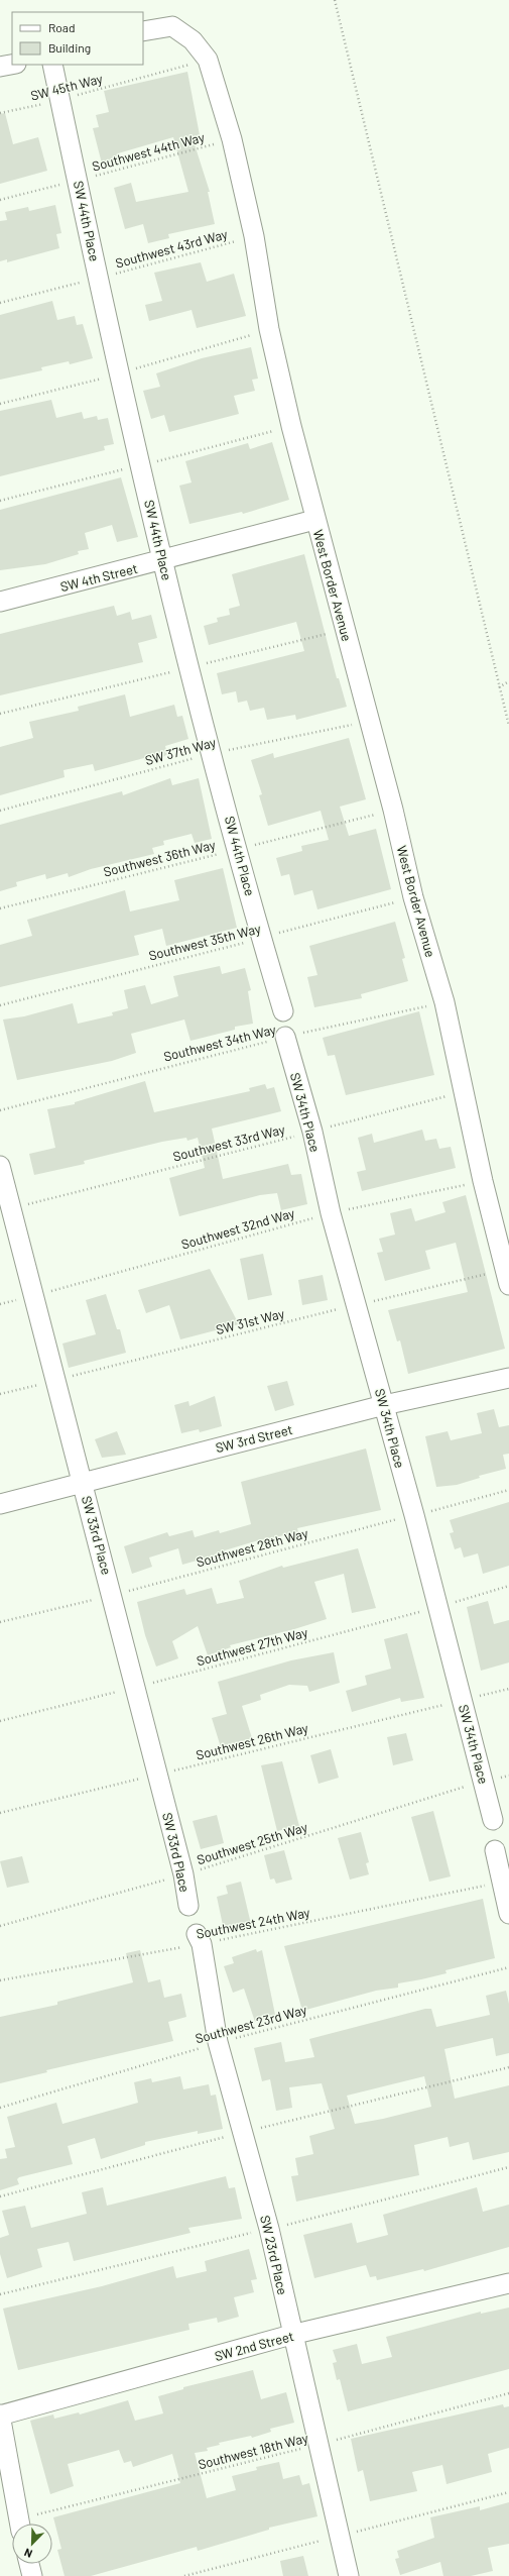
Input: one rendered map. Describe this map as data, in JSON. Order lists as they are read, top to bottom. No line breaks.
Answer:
{"streets":{"street":["SW 44th Place","SW 4th Street","West Border Avenue","SW 34th Place","SW 3rd Street","SW 33rd Place","SW 23rd Place","SW 2nd Street"],"path":["SW 45th Way","Southwest 44th Way","Southwest 43rd Way","SW 37th Way","Southwest 36th Way","Southwest 35th Way","Southwest 34th Way","Southwest 33rd Way","Southwest 32nd Way","SW 31st Way","Southwest 28th Way","Southwest 27th Way","Southwest 26th Way","Southwest 25th Way","Southwest 24th Way","Southwest 23rd Way","Southwest 18th Way"]},"crossings":[["SW 45th Way","SW 44th Place"],["SW 45th Way","West Border Avenue"],["Southwest 44th Way","SW 44th Place"],["Southwest 44th Way","West Border Avenue"],["SW 44th Place","Southwest 43rd Way"],["SW 44th Place","SW 4th Street"],["SW 44th Place","SW 37th Way"],["SW 44th Place","Southwest 36th Way"],["SW 44th Place","Southwest 35th Way"],["Southwest 43rd Way","West Border Avenue"],["SW 4th Street","West Border Avenue"],["West Border Avenue","SW 37th Way"],["West Border Avenue","Southwest 36th Way"],["West Border Avenue","Southwest 35th Way"],["West Border Avenue","Southwest 34th Way"],["West Border Avenue","Southwest 33rd Way"],["West Border Avenue","Southwest 32nd Way"],["West Border Avenue","SW 31st Way"],["Southwest 34th Way","SW 34th Place"],["SW 34th Place","Southwest 33rd Way"],["SW 34th Place","Southwest 32nd Way"],["SW 34th Place","SW 31st Way"],["SW 34th Place","SW 3rd Street"],["SW 34th Place","Southwest 28th Way"],["SW 34th Place","Southwest 27th Way"],["SW 34th Place","Southwest 26th Way"],["SW 34th Place","Southwest 25th Way"],["Southwest 33rd Way","SW 33rd Place"],["Southwest 32nd Way","SW 33rd Place"],["SW 31st Way","SW 33rd Place"],["SW 3rd Street","SW 33rd Place"],["SW 33rd Place","Southwest 28th Way"],["SW 33rd Place","Southwest 27th Way"],["SW 33rd Place","Southwest 26th Way"],["SW 33rd Place","Southwest 25th Way"],["Southwest 24th Way","SW 23rd Place"],["Southwest 23rd Way","SW 23rd Place"],["SW 23rd Place","SW 2nd Street"],["SW 23rd Place","Southwest 18th Way"]],"legend":["Road","Building"],"north":"bottom left"}
